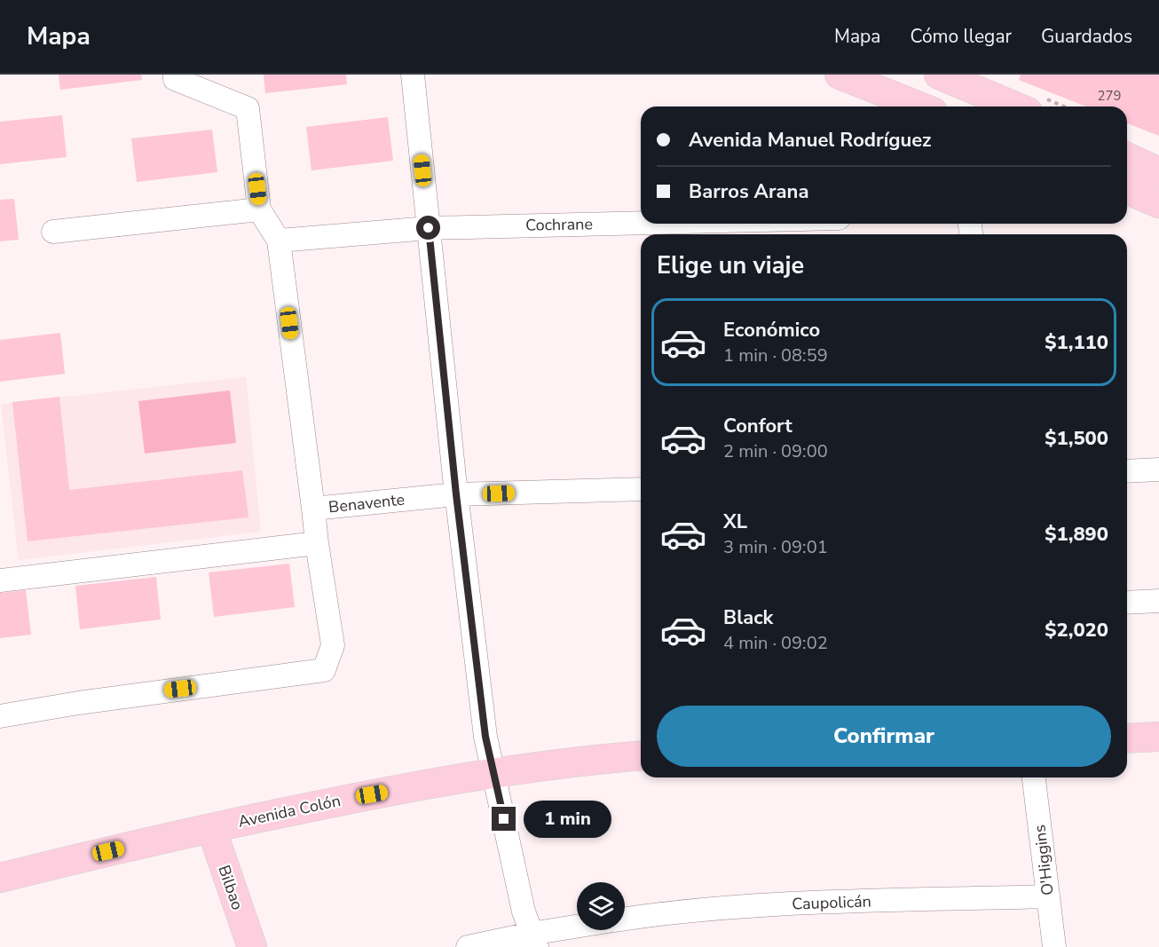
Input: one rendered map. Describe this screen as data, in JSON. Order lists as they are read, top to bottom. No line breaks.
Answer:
{"streets":{"main road":["Avenida Colón","Bilbao"],"street":["Cochrane","Benavente","O'Higgins","Caupolicán"]},"crossings":[["Avenida Colón","Bilbao"],["O'Higgins","Caupolicán"]],"house_numbers":["279"],"page":{"header":"Mapa","nav":["Mapa","Cómo llegar","Guardados"],"banner":["Avenida Manuel Rodríguez","Barros Arana"],"heading":"Elige un viaje","list":[{"name":"Económico","note":"1 min · 08:59","value":"$1,110"},{"name":"Confort","note":"2 min · 09:00","value":"$1,500"},{"name":"XL","note":"3 min · 09:01","value":"$1,890"},{"name":"Black","note":"4 min · 09:02","value":"$2,020"}],"buttons":"Confirmar","bubble":"1 min"}}
